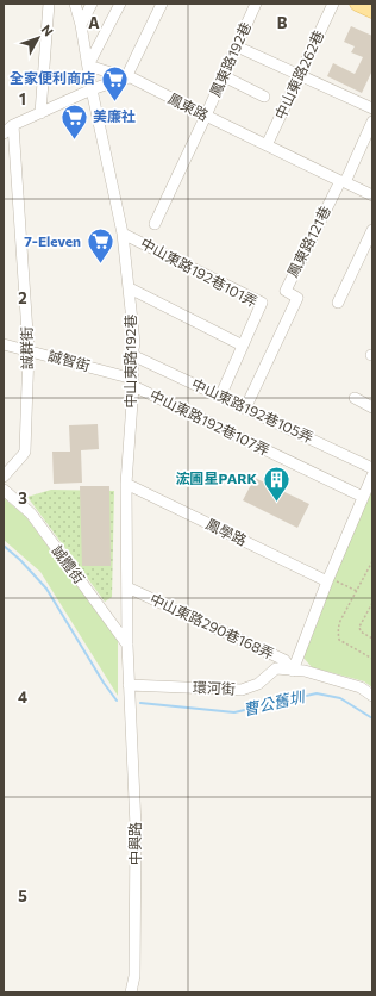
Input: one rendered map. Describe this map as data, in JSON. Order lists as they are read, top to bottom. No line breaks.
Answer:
{"streets":{"street":["鳳東路192巷","中山東路262巷","鳳東路","鳳東路121巷","中山東路192巷101弄","誠群街","誠智街","中山東路192巷","中山東路192巷105弄","中山東路192巷107弄","鳳學路","誠體街","中山東路290巷168弄","環河街","中興路"]},"crossings":[["鳳東路192巷","鳳東路"],["中山東路262巷","鳳東路"],["鳳東路","鳳東路121巷"],["鳳東路","中山東路192巷"],["鳳東路121巷","中山東路192巷105弄"],["中山東路192巷101弄","中山東路192巷"],["中山東路192巷101弄","中山東路192巷105弄"],["誠群街","誠智街"],["誠智街","中山東路192巷"],["誠智街","中山東路192巷107弄"],["中山東路192巷","中山東路192巷105弄"],["中山東路192巷","中山東路192巷107弄"],["中山東路192巷","鳳學路"],["中山東路192巷","誠體街"],["中山東路192巷","中山東路290巷168弄"],["中山東路192巷","環河街"],["中山東路192巷","中興路"],["中山東路290巷168弄","環河街"],["環河街","中興路"]],"water":["曹公舊圳"],"places":{"supermarket":["全家便利商店","美廉社","7-Eleven"],"building":["浤圃星PARK"]},"north":"top right","grid":{"columns":["A","B"],"rows":["1","2","3","4","5"]}}
